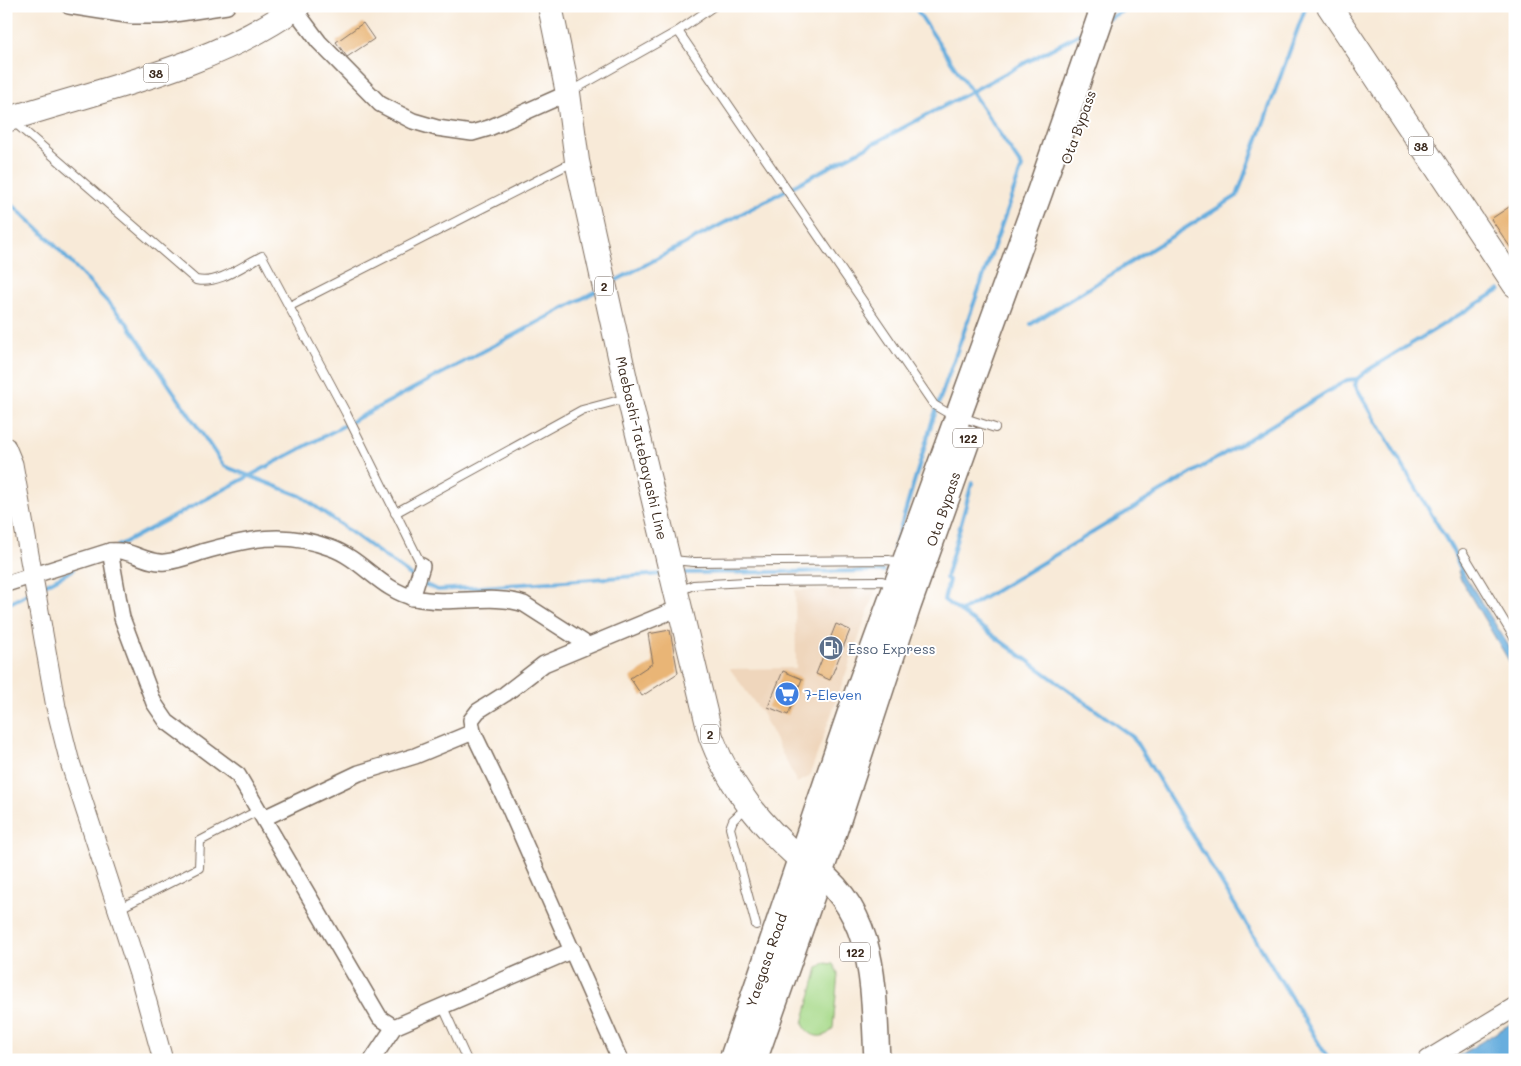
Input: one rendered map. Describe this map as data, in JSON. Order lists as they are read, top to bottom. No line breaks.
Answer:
{"streets":{"highway":["Ota Bypass","122","Yaegasa Road"],"main road":["38","2","Maebashi-Tatebayashi Line"]},"crossings":[["Ota Bypass","122"],["Ota Bypass","Maebashi-Tatebayashi Line"],["Ota Bypass","Yaegasa Road"],["122","Maebashi-Tatebayashi Line"],["122","Yaegasa Road"],["Maebashi-Tatebayashi Line","Yaegasa Road"]],"places":{"fuel station":["Esso Express"],"supermarket":["7-Eleven"]}}
